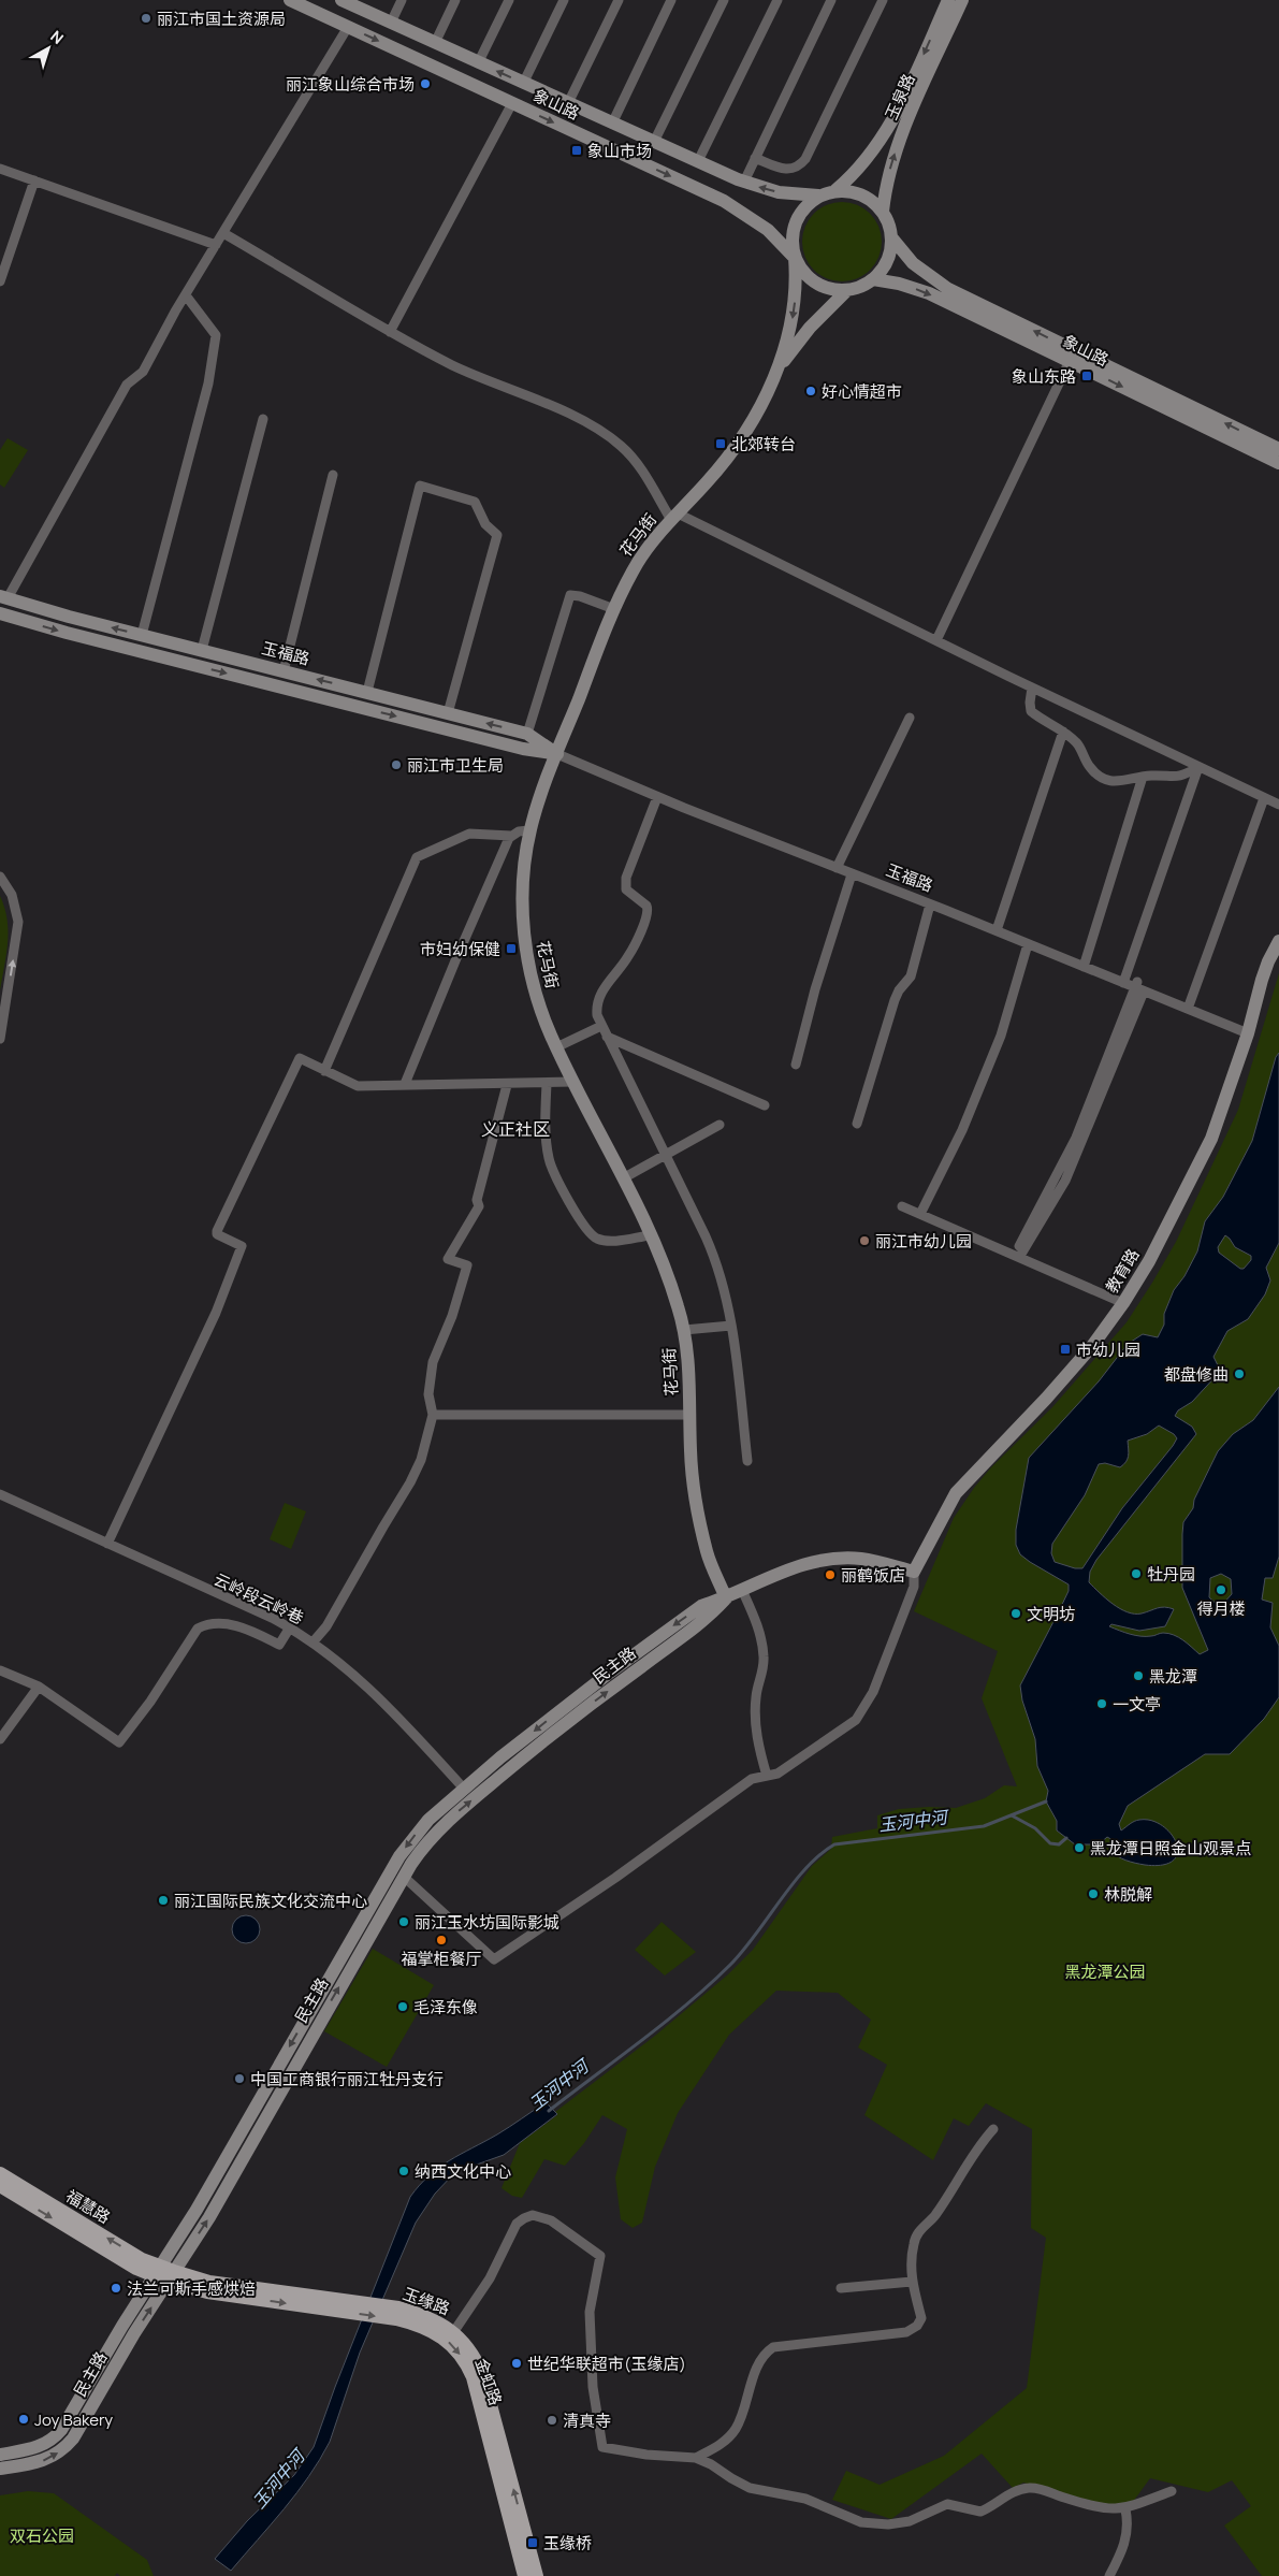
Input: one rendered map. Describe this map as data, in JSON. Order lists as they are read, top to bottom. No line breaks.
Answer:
{"streets":{"main road":["玉泉路","象山路","花马街","玉福路","教育路","民主路","福慧路","玉缘路","金虹路"],"street":["云岭段云岭巷"]},"crossings":[["玉泉路","象山路"],["玉泉路","花马街"],["象山路","花马街"],["花马街","玉福路"],["花马街","民主路"],["玉福路","教育路"],["教育路","民主路"],["云岭段云岭巷","民主路"],["民主路","福慧路"],["民主路","金虹路"],["福慧路","金虹路"],["玉缘路","金虹路"]],"one_way":["玉缘路","金虹路"],"districts":["义正社区"],"water":["玉河中河"],"parks":["黑龙潭公园","双石公园"],"places":{"other":["丽江市国土资源局","丽江象山综合市场","好心情超市","丽江市卫生局","丽江市幼儿园","都盘修曲","牡丹园","丽鹤饭店","得月楼","文明坊","黑龙潭","一文亭","黑龙潭日照金山观景点","林脱解","丽江国际民族文化交流中心","丽江玉水坊国际影城","福掌柜餐厅","毛泽东像","中国工商银行丽江牡丹支行","纳西文化中心","法兰可斯手感烘焙","世纪华联超市(玉缘店)","Joy Bakery","清真寺"],"transit":["象山市场","象山东路","北郊转台","市妇幼保健","市幼儿园","玉缘桥"]},"north":"top right"}
